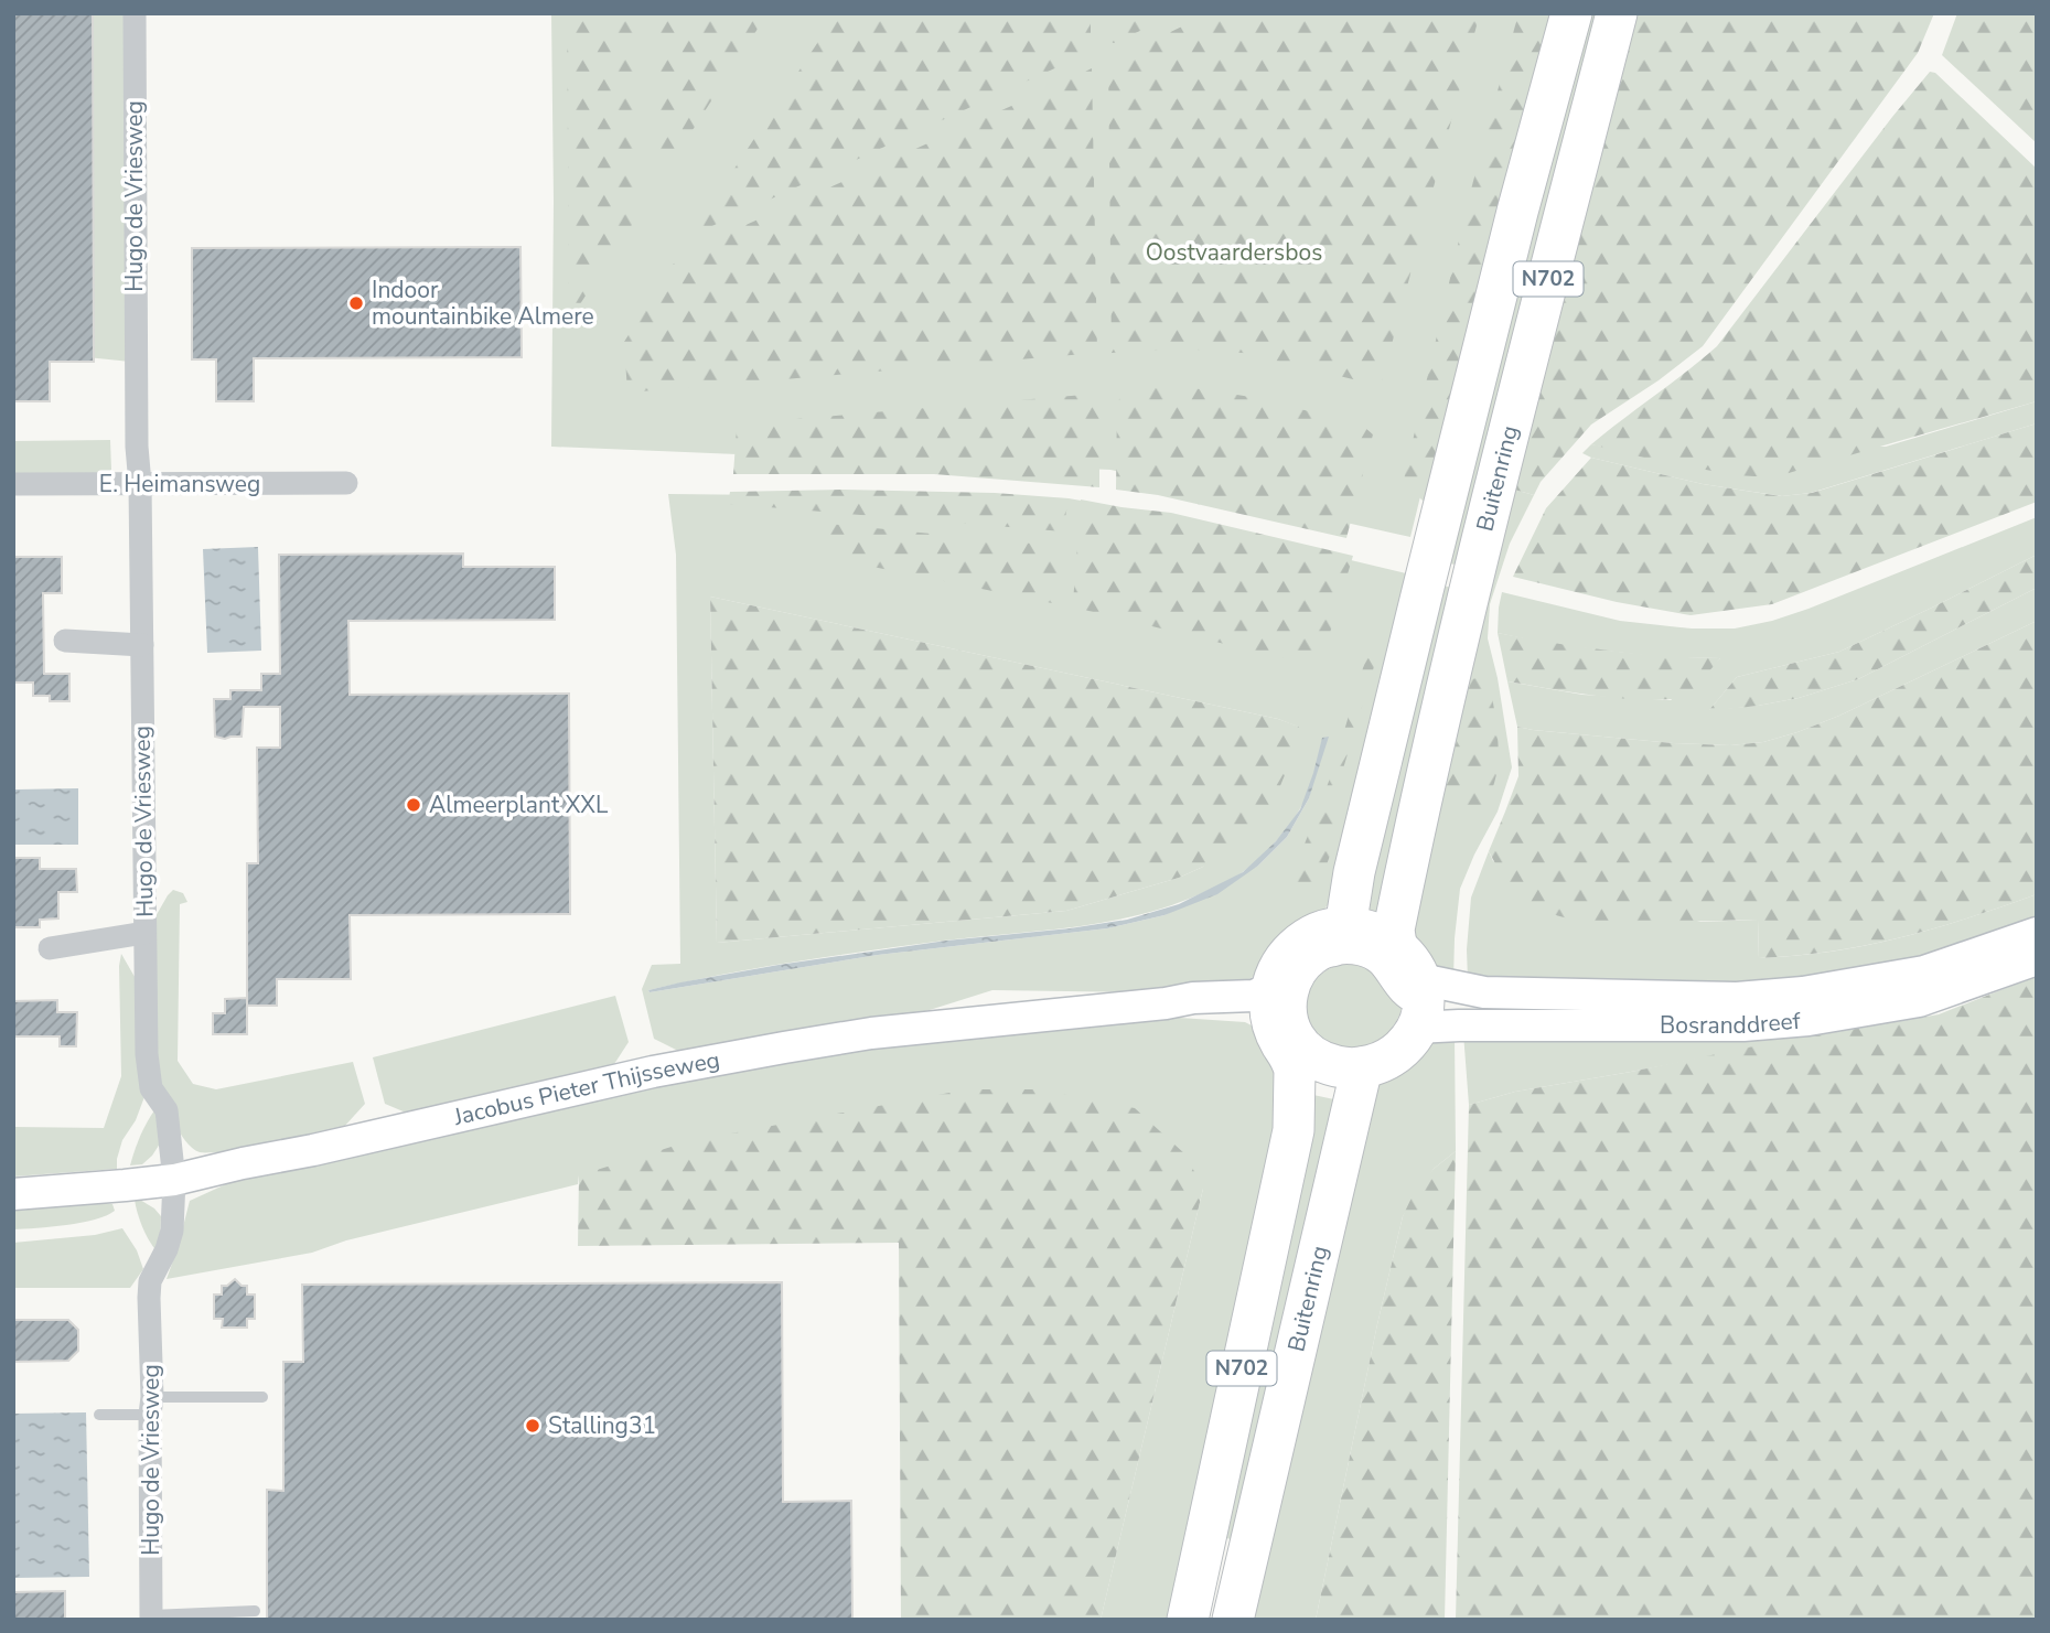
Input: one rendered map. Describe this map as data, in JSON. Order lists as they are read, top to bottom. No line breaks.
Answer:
{"streets":{"highway":["N702","Buitenring"],"street":["Hugo de Vriesweg","E. Heimansweg","Bosranddreef","Jacobus Pieter Thijsseweg"]},"crossings":[["Hugo de Vriesweg","E. Heimansweg"],["Hugo de Vriesweg","Jacobus Pieter Thijsseweg"],["N702","Buitenring"],["N702","Bosranddreef"],["N702","Jacobus Pieter Thijsseweg"],["Buitenring","Bosranddreef"],["Buitenring","Jacobus Pieter Thijsseweg"],["Bosranddreef","Jacobus Pieter Thijsseweg"]],"parks":["Oostvaardersbos"],"places":["Indoor mountainbike Almere","Almeerplant XXL","Stalling31"]}
